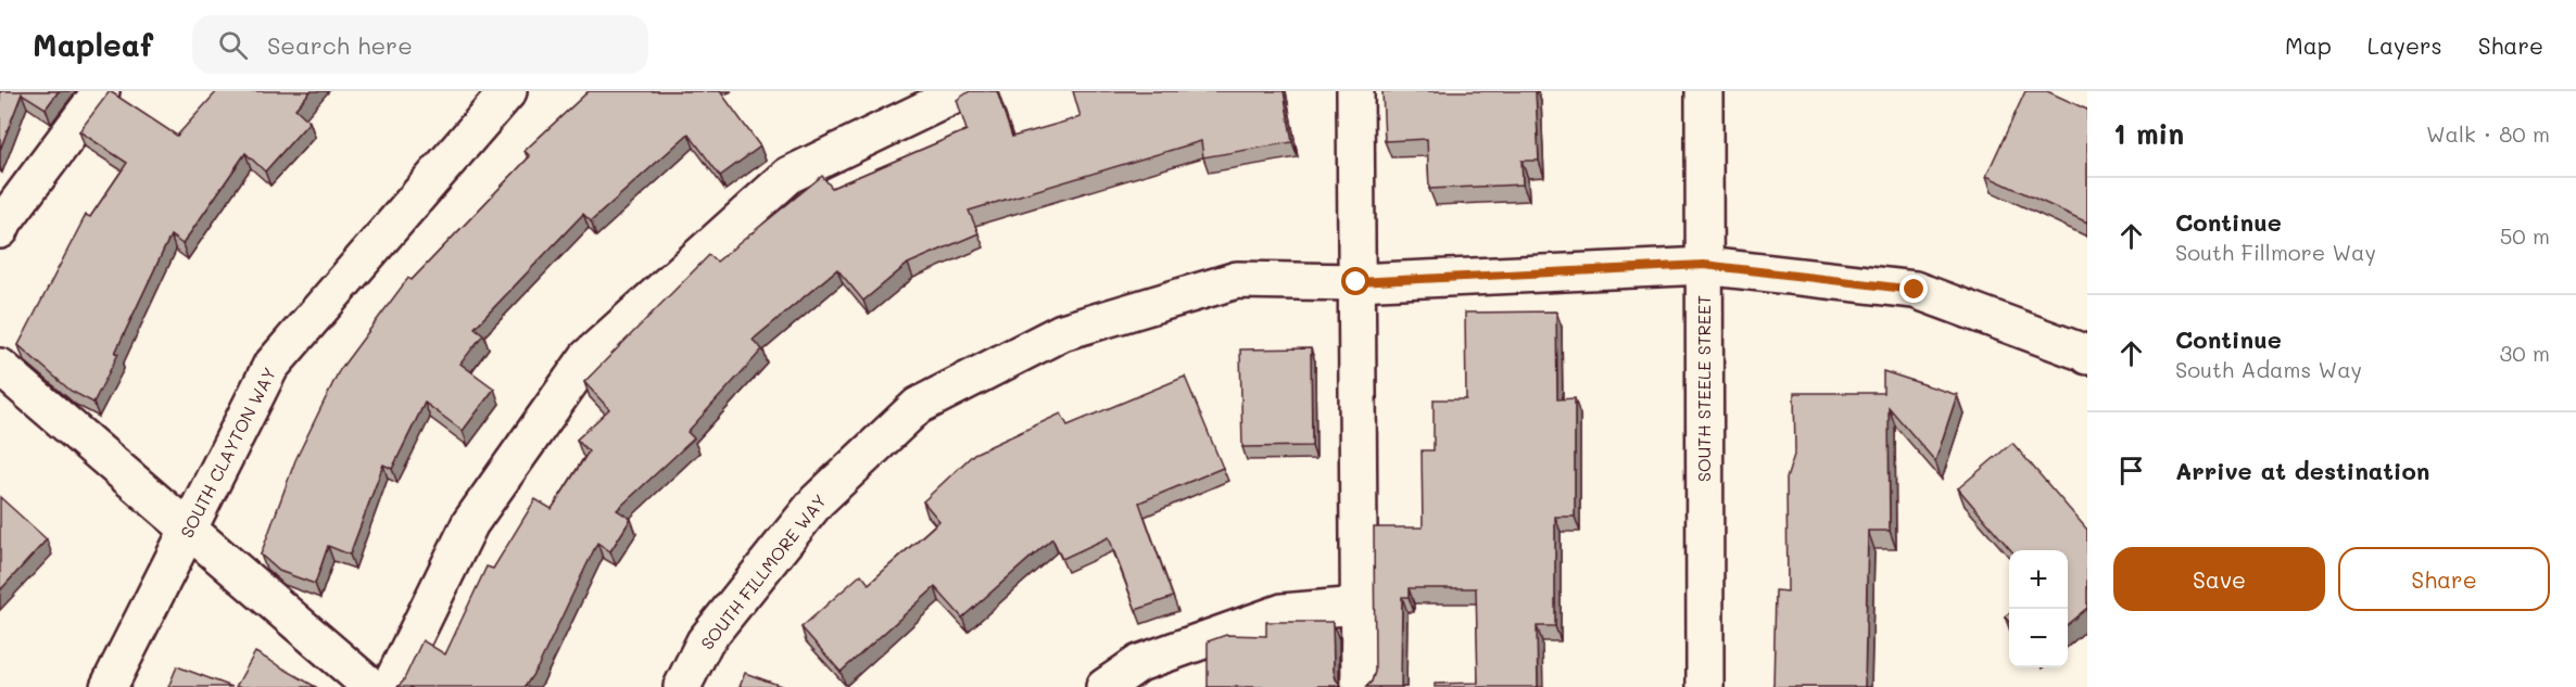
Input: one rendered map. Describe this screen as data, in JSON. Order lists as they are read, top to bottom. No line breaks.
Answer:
{"streets":{"street":["SOUTH STEELE STREET","SOUTH CLAYTON WAY","SOUTH FILLMORE WAY"]},"crossings":[["SOUTH STEELE STREET","SOUTH FILLMORE WAY"]],"page":{"header":"Mapleaf","search":"Search here","nav":["Map","Layers","Share"],"heading":["1 min","Walk · 80 m"],"list":[["Continue","South Fillmore Way","50 m"],["Continue","South Adams Way","30 m"],"Arrive at destination"],"buttons":["Save","Share"],"map_buttons":["+","−"]}}
